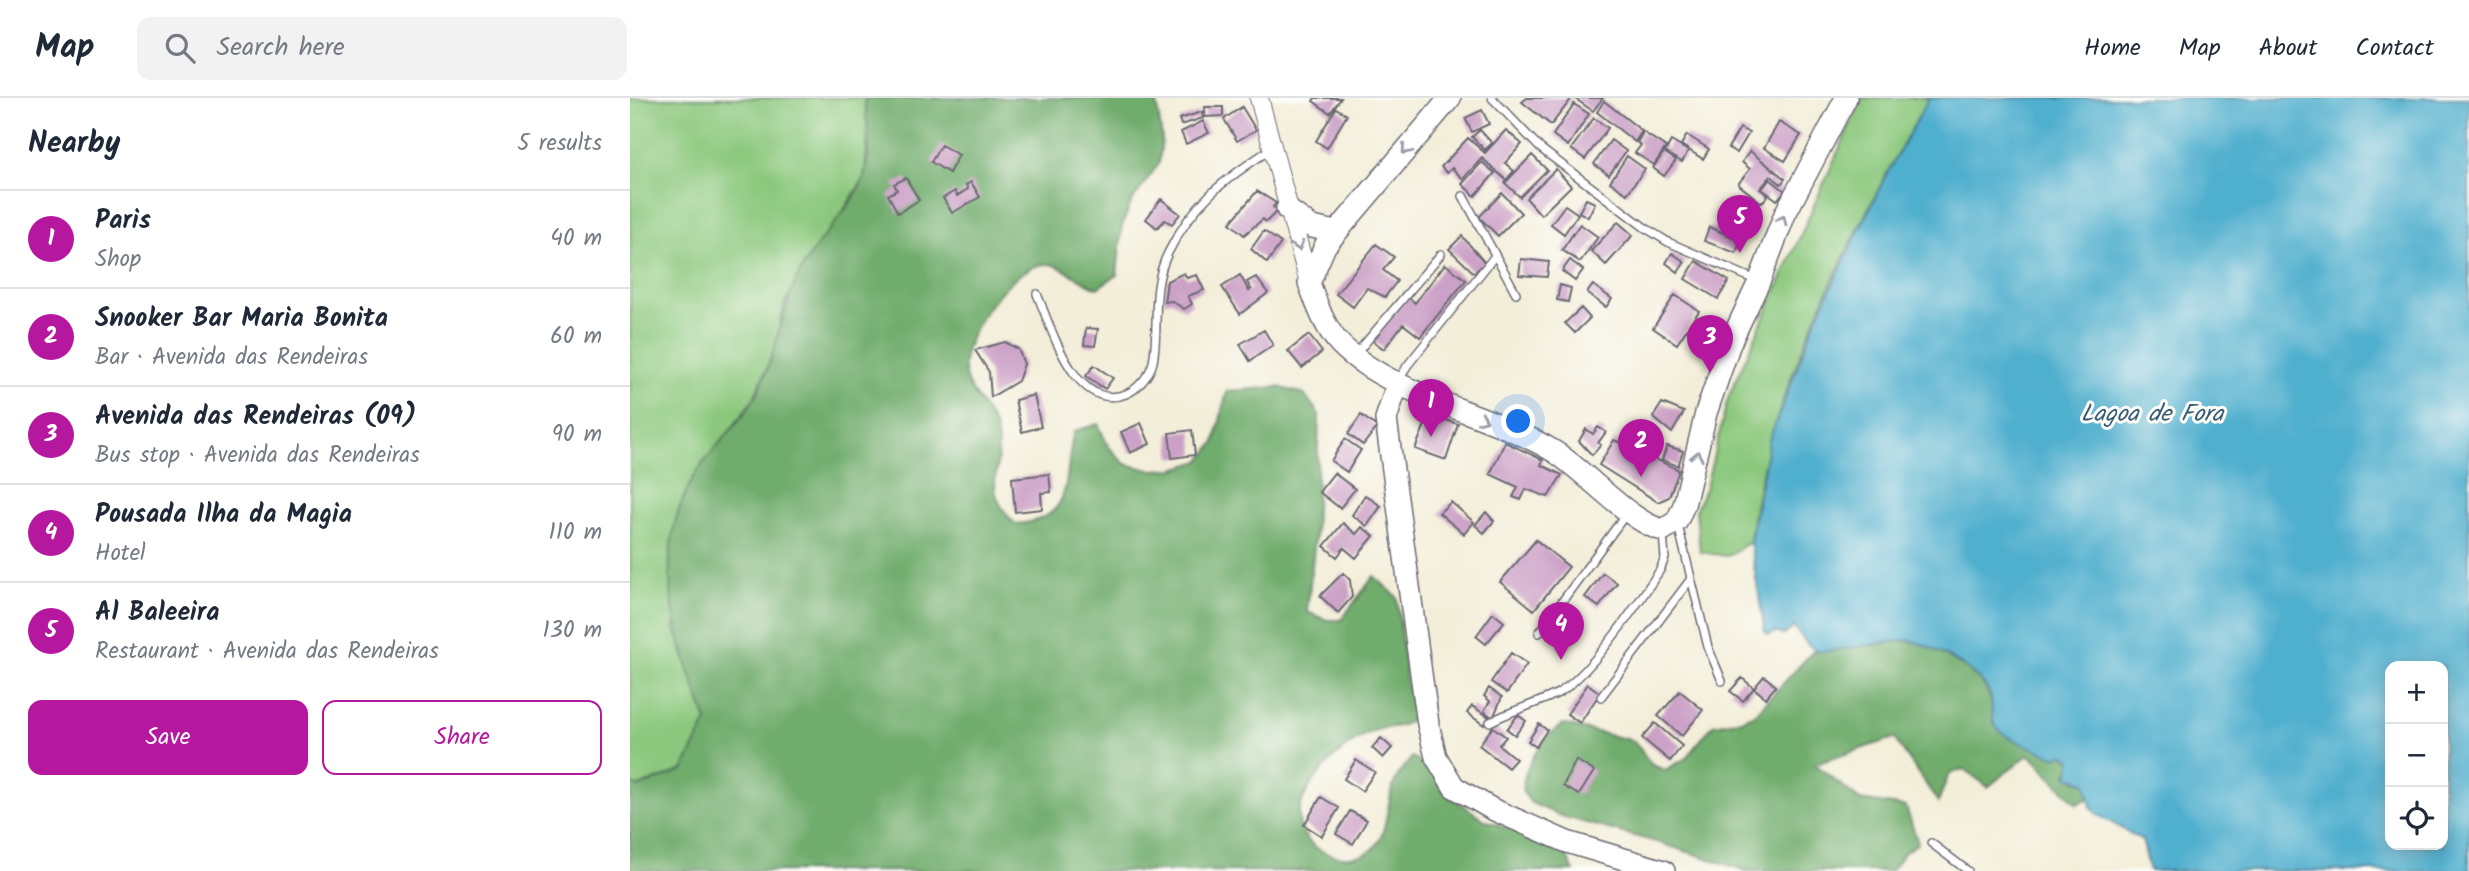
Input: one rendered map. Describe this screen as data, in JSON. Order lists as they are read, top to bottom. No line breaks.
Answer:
{"water":["Lagoa de Fora"],"page":{"header":"Map","search":"Search here","nav":["Home","Map","About","Contact"],"heading":["Nearby","5 results"],"list":[{"mark":"1","name":"Paris","note":"Shop","value":"40 m"},{"mark":"2","name":"Snooker Bar Maria Bonita","note":"Bar · Avenida das Rendeiras","value":"60 m"},{"mark":"3","name":"Avenida das Rendeiras (09)","note":"Bus stop · Avenida das Rendeiras","value":"90 m"},{"mark":"4","name":"Pousada Ilha da Magia","note":"Hotel","value":"110 m"},{"mark":"5","name":"Al Baleeira","note":"Restaurant · Avenida das Rendeiras","value":"130 m"}],"pins":["5","3","1","2","4"],"map_buttons":["+","−"],"buttons":["Save","Share"]}}
